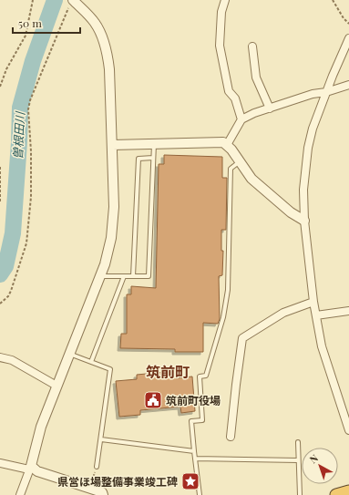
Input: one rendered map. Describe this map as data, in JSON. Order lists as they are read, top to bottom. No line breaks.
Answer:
{"districts":["筑前町"],"water":["曽根田川"],"places":{"public building":["筑前町役場"],"place":["県営ほ場整備事業竣工碑"]},"scale_bar":"50 m","north":"top left"}
